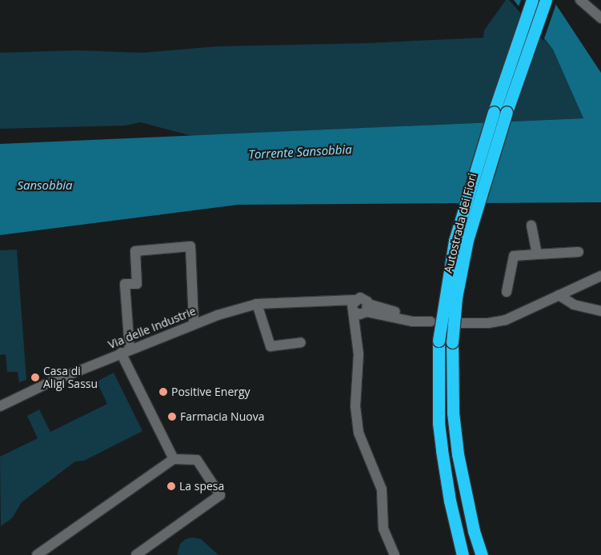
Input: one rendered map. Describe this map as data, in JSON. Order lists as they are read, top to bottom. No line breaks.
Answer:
{"streets":{"highway":["Autostrada dei Fiori"],"street":["Via delle Industrie"]},"water":["Torrente Sansobbia","Sansobbia"],"places":["Casa di Aligi Sassu","Positive Energy","Farmacia Nuova","La spesa"]}
